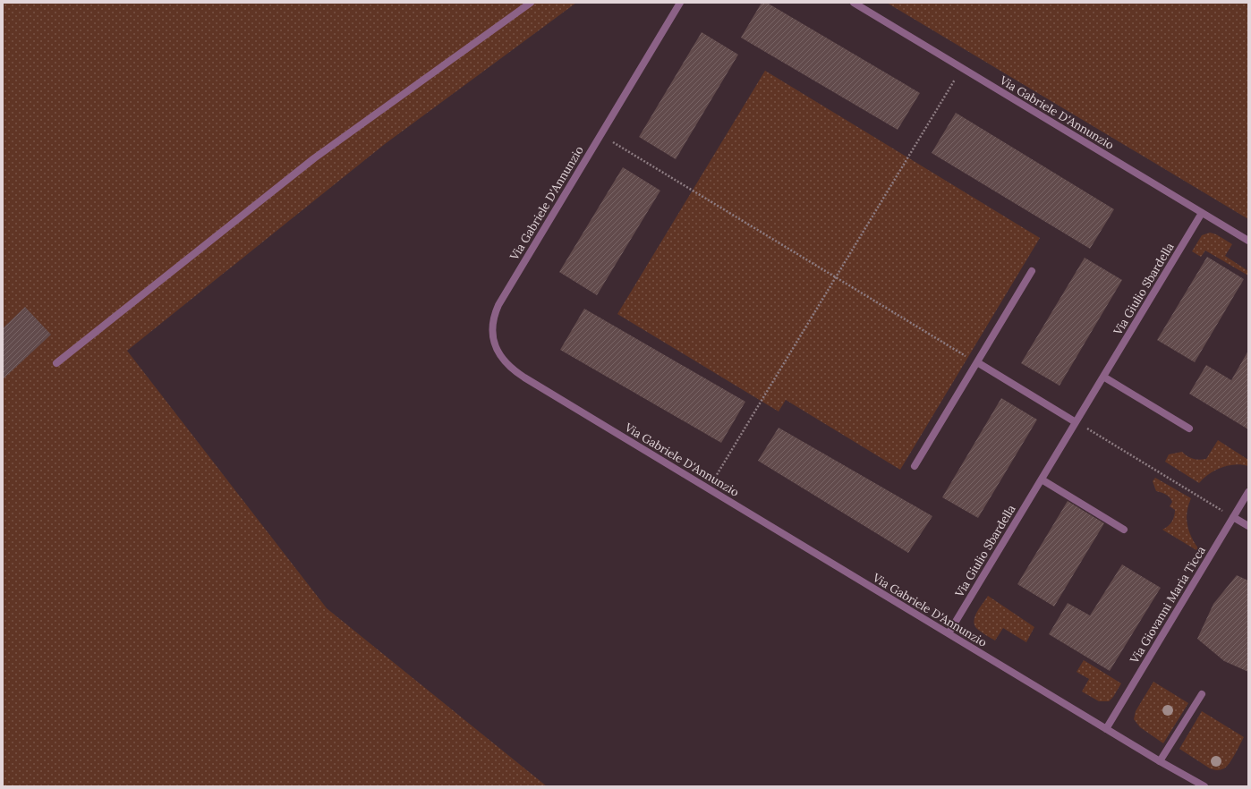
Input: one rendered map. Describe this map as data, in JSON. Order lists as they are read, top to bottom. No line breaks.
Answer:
{"streets":{"street":["Via Gabriele D'Annunzio","Via Giulio Sbardella","Via Giovanni Maria Ticca"]},"crossings":[["Via Gabriele D'Annunzio","Via Giulio Sbardella"],["Via Gabriele D'Annunzio","Via Giovanni Maria Ticca"]]}
